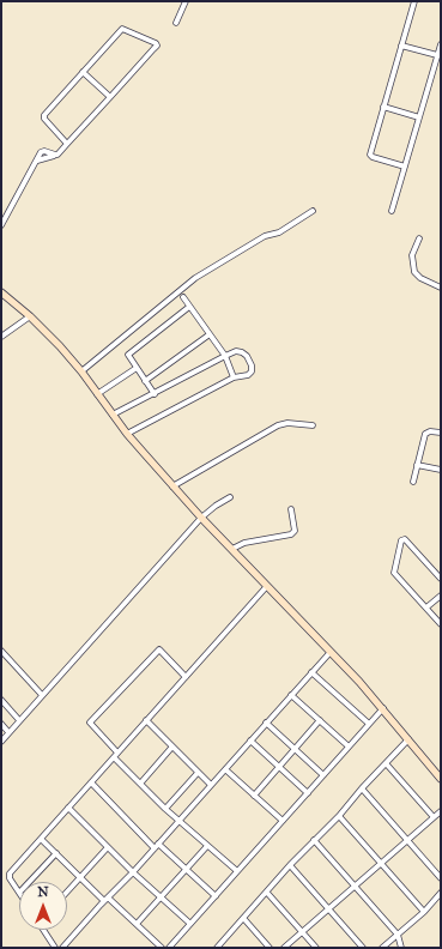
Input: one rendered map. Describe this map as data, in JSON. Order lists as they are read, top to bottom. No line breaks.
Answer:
{"north":"top"}
